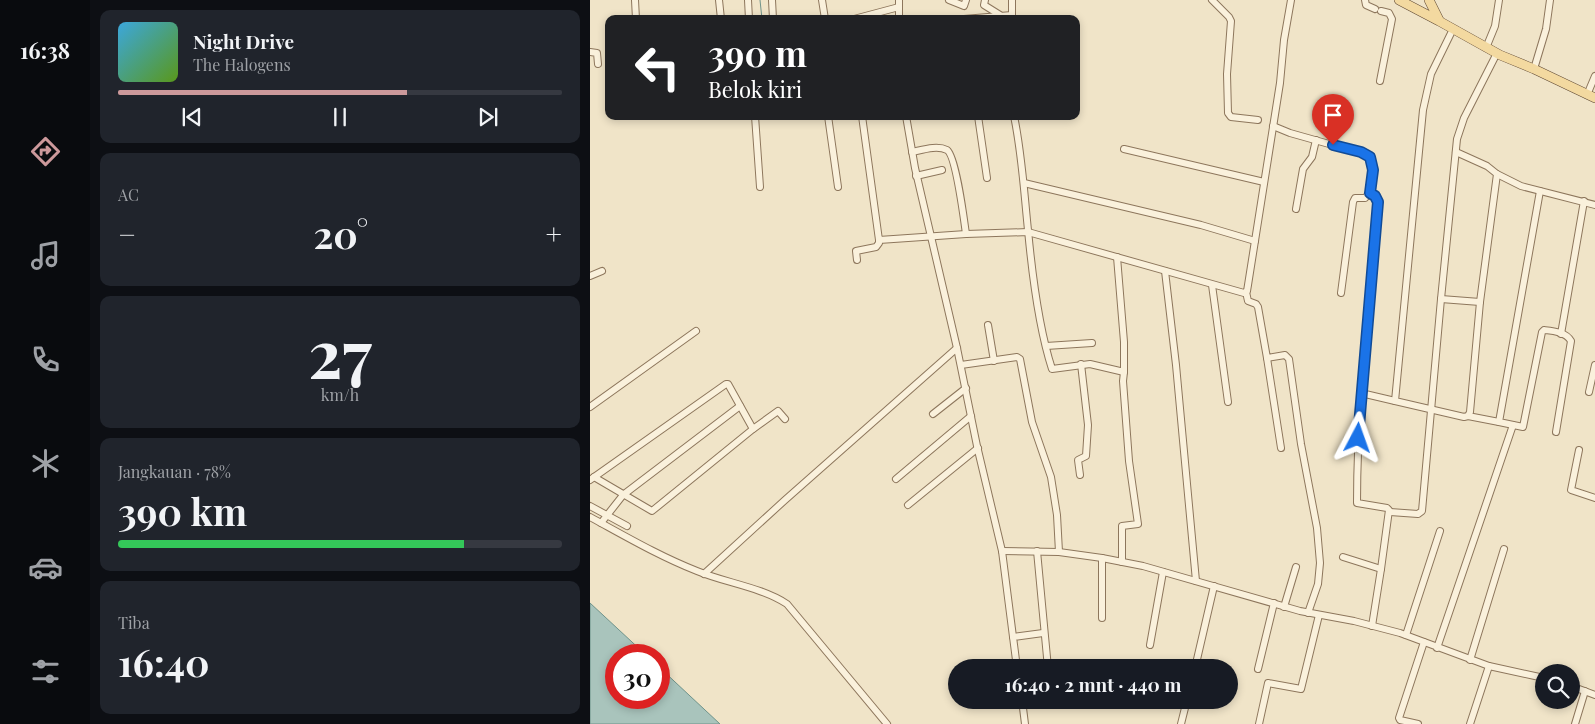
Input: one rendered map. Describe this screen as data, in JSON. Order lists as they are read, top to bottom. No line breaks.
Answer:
{"page":{"tabs":"16:38","turn":["390 m","Belok kiri"],"song":["Night Drive","The Halogens"],"tile":["AC",["27","km/h"],["Jangkauan · 78%","390 km"],["Tiba","16:40"]],"heat":["−","20°","+"],"limit":"30","trip":"16:40 · 2 mnt · 440 m"}}
